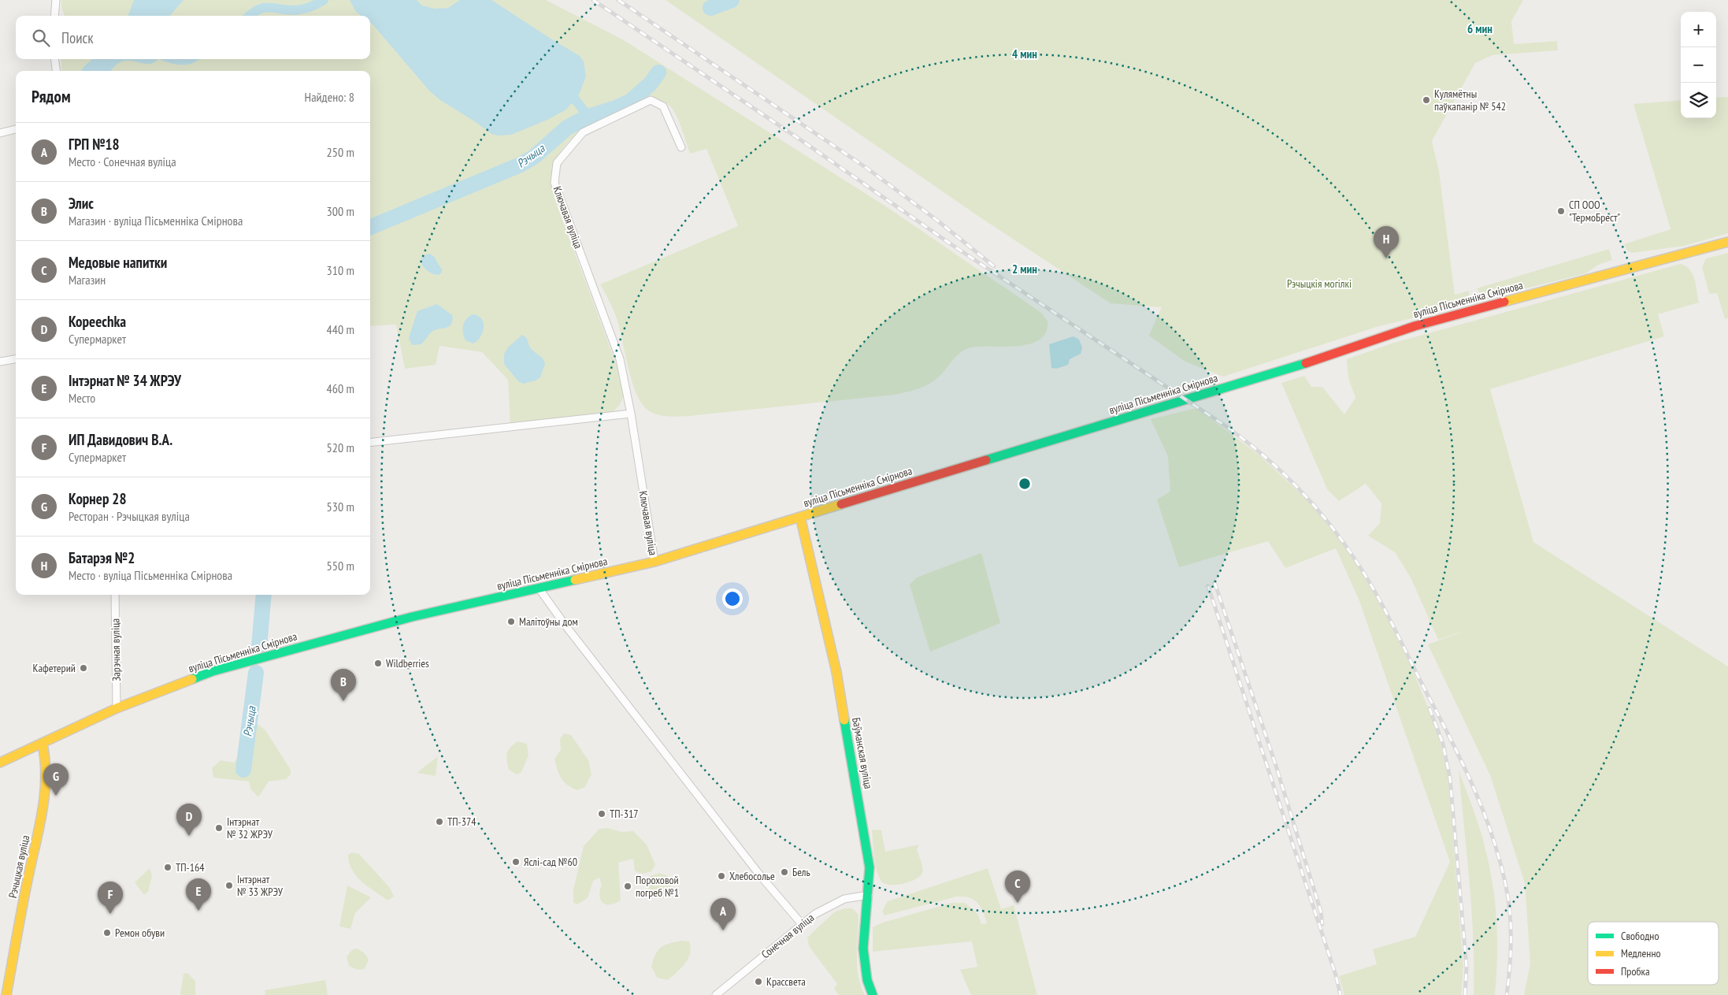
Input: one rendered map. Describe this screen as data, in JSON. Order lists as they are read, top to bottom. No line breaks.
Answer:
{"streets":{"main road":["вуліца Пісьменніка Смірнова","Баўманская вуліца","Рэчыцкая вуліца"],"street":["Ключавая вуліца","Зарэчная вуліца","Сонечная вуліца"]},"crossings":[["Ключавая вуліца","вуліца Пісьменніка Смірнова"],["вуліца Пісьменніка Смірнова","Зарэчная вуліца"],["вуліца Пісьменніка Смірнова","Баўманская вуліца"],["вуліца Пісьменніка Смірнова","Рэчыцкая вуліца"],["Баўманская вуліца","Сонечная вуліца"]],"water":["Рэчыца"],"parks":["Рэчыцкія могілкі"],"places":["Кулямётны паўкапанір № 542","СП ООО \"ТермоБрест\"","Малітоўны дом","Wildberries","Кафетерий","ТП-317","ТП-374","Інтэрнат № 32 ЖРЭУ","Яслі-сад №60","ТП-164","Бель","Хлебосолье","Інтэрнат № 33 ЖРЭУ","Пороховой погреб №1","Ремон обуви","Крассвета"],"legend":["Свободно","Медленно","Пробка"],"page":{"map_buttons":["+","−"],"search":"Поиск","heading":["Рядом","Найдено: 8"],"list":[{"mark":"A","name":"ГРП №18","note":"Место · Сонечная вуліца","value":"250 m"},{"mark":"B","name":"Элис","note":"Магазин · вуліца Пісьменніка Смірнова","value":"300 m"},{"mark":"C","name":"Медовые напитки","note":"Магазин","value":"310 m"},{"mark":"D","name":"Kopeechka","note":"Супермаркет","value":"440 m"},{"mark":"E","name":"Інтэрнат № 34 ЖРЭУ","note":"Место","value":"460 m"},{"mark":"F","name":"ИП Давидович В.А.","note":"Супермаркет","value":"520 m"},{"mark":"G","name":"Корнер 28","note":"Ресторан · Рэчыцкая вуліца","value":"530 m"},{"mark":"H","name":"Батарэя №2","note":"Место · вуліца Пісьменніка Смірнова","value":"550 m"}],"pins":["H","B","G","D","C","E","F","A"]},"rings":["6 мин","4 мин","2 мин"]}
